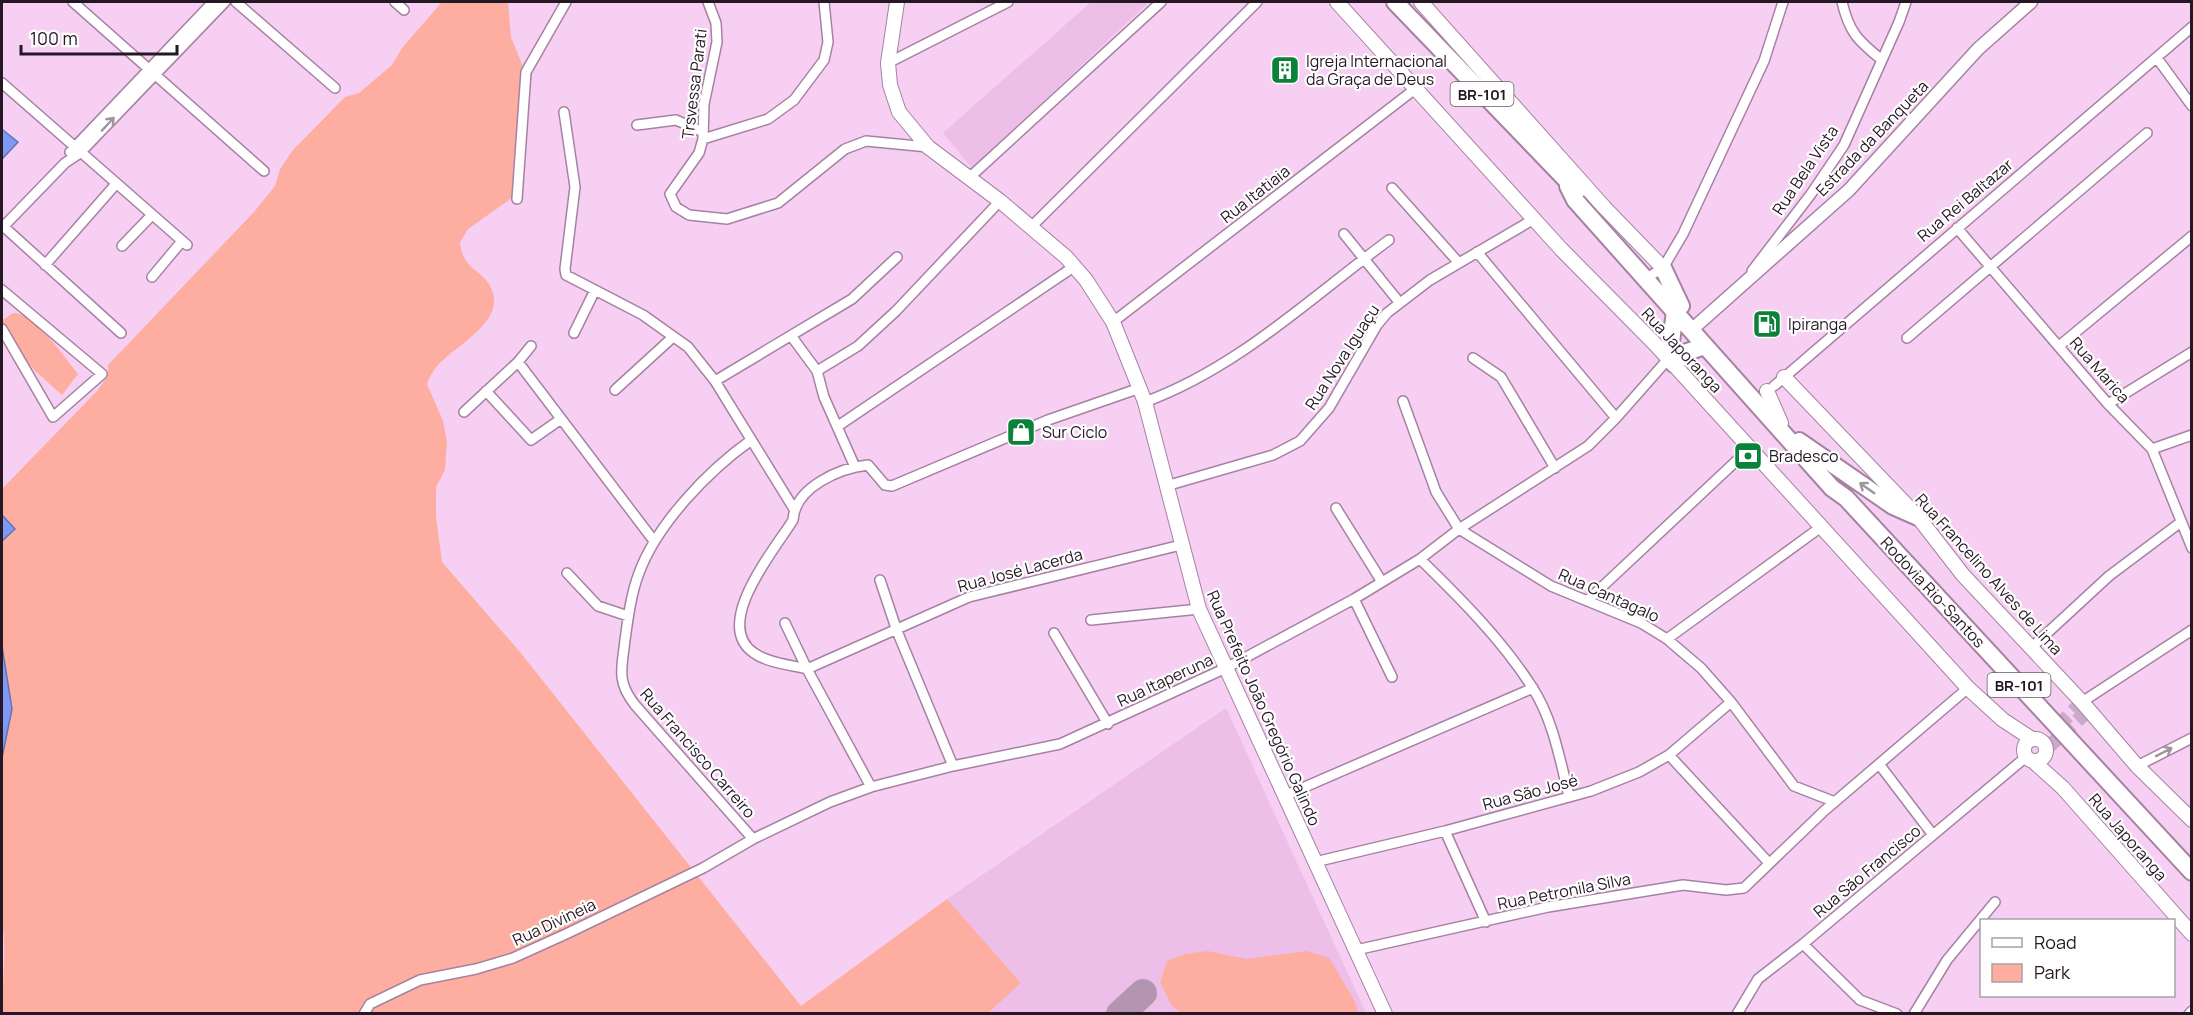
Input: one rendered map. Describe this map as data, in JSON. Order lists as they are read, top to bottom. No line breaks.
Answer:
{"streets":{"highway":["BR-101","Rodovia Rio-Santos"],"main road":["Rua Japoranga","Rua Francelino Alves de Lima","Rua Prefeito João Gregório Galindo"],"street":["Trsvessa Parati","Estrada da Banqueta","Rua Bela Vista","Rua Itatiaia","Rua Rei Baltazar","Rua Nova Iguaçu","Rua Marica","Rua José Lacerda","Rua Cantagalo","Rua Itaperuna","Rua Francisco Carreiro","Rua São José","Rua São Francisco","Rua Petronila Silva","Rua Divineia"]},"crossings":[["Trsvessa Parati","Rua Prefeito João Gregório Galindo"],["Estrada da Banqueta","Rua Bela Vista"],["Estrada da Banqueta","Rodovia Rio-Santos"],["Rua Itatiaia","Rua Japoranga"],["Rua Itatiaia","Rua Prefeito João Gregório Galindo"],["Rua Rei Baltazar","Rua Marica"],["Rua Rei Baltazar","Rua Francelino Alves de Lima"],["Rua Rei Baltazar","Rodovia Rio-Santos"],["Rua Japoranga","Rua Nova Iguaçu"],["Rua Japoranga","Rua Itaperuna"],["Rua Japoranga","Rua São Francisco"],["Rua Japoranga","Rua Petronila Silva"],["Rua Nova Iguaçu","Rua Prefeito João Gregório Galindo"],["Rua José Lacerda","Rua Prefeito João Gregório Galindo"],["Rua Francelino Alves de Lima","Rodovia Rio-Santos"],["Rua Cantagalo","Rua Itaperuna"],["Rua Cantagalo","Rua São José"],["Rua Cantagalo","Rua Petronila Silva"],["Rua Itaperuna","Rua Prefeito João Gregório Galindo"],["Rua Itaperuna","Rua Francisco Carreiro"],["Rua Itaperuna","Rua Divineia"],["Rua Prefeito João Gregório Galindo","Rua São José"],["Rua Prefeito João Gregório Galindo","Rua Petronila Silva"],["Rua Francisco Carreiro","Rua Divineia"]],"places":{"building":["Igreja Internacional da Graça de Deus"],"fuel station":["Ipiranga"],"shop":["Sur Ciclo"],"bank":["Bradesco"]},"legend":["Road","Park"],"scale_bar":"100 m"}
